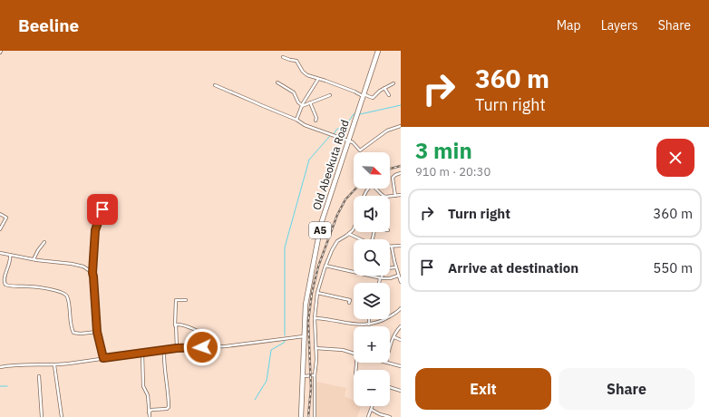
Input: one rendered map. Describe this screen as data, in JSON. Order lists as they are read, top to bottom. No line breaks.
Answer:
{"streets":{"highway":["Old Abeokuta Road","A5"]},"north":"bottom right","page":{"header":"Beeline","nav":["Map","Layers","Share"],"turn":["360 m","Turn right"],"heading":["3 min","910 m · 20:30"],"map_buttons":["+","−"],"list":[{"name":"Turn right","value":"360 m"},{"name":"Arrive at destination","value":"550 m"}],"buttons":["Exit","Share"]}}
